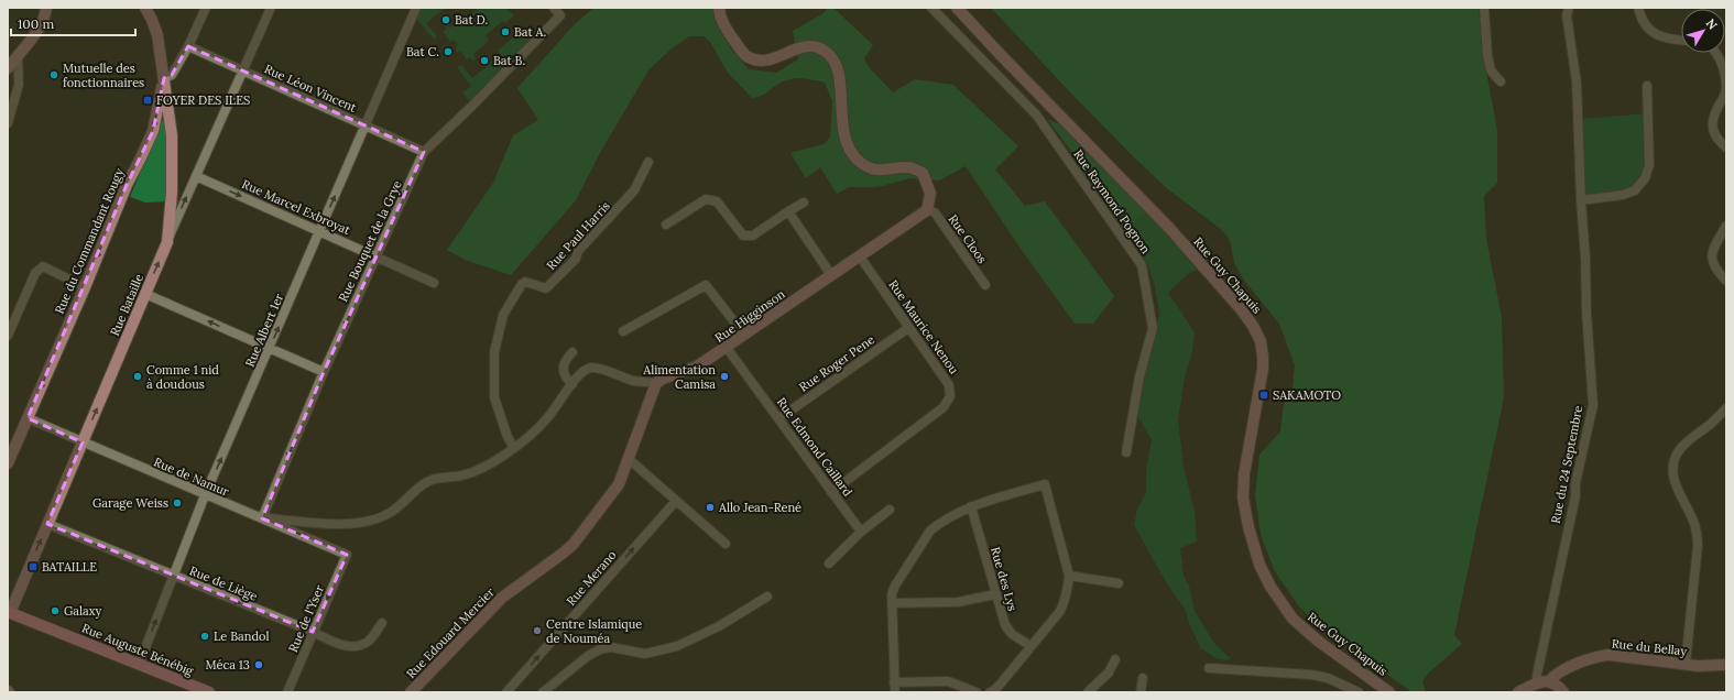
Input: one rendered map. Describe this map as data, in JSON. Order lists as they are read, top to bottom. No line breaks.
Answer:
{"streets":{"main road":["Rue Auguste Bénébig"],"street":["Rue Léon Vincent","Rue Raymond Pognon","Rue Marcel Exbroyat","Rue Paul Harris","Rue Cloos","Rue du Commandant Rougy","Rue Bouquet de la Grye","Rue Guy Chapuis","Rue Bataille","Rue Higginson","Rue Maurice Nenou","Rue Albert 1er","Rue Roger Pene","Rue Edmond Caillard","Rue du 24 Septembre","Rue de Namur","Rue Merano","Rue des Lys","Rue de Liège","Rue de l'Yser","Rue Edouard Mercier","Rue du Bellay"]},"crossings":[["Rue Léon Vincent","Rue Bouquet de la Grye"],["Rue Léon Vincent","Rue Bataille"],["Rue Léon Vincent","Rue Albert 1er"],["Rue Marcel Exbroyat","Rue Bouquet de la Grye"],["Rue Marcel Exbroyat","Rue Bataille"],["Rue Marcel Exbroyat","Rue Albert 1er"],["Rue Cloos","Rue Higginson"],["Rue du Commandant Rougy","Rue de Namur"],["Rue Bouquet de la Grye","Rue de Namur"],["Rue Bataille","Rue de Namur"],["Rue Bataille","Rue de Liège"],["Rue Bataille","Rue Auguste Bénébig"],["Rue Higginson","Rue Maurice Nenou"],["Rue Higginson","Rue Edmond Caillard"],["Rue Higginson","Rue Edouard Mercier"],["Rue Maurice Nenou","Rue Roger Pene"],["Rue Maurice Nenou","Rue Edmond Caillard"],["Rue Albert 1er","Rue de Namur"],["Rue Albert 1er","Rue de Liège"],["Rue Albert 1er","Rue Auguste Bénébig"],["Rue Roger Pene","Rue Edmond Caillard"],["Rue de Namur","Rue de l'Yser"],["Rue de Liège","Rue de l'Yser"]],"one_way":["Rue Marcel Exbroyat","Rue Bouquet de la Grye","Rue Bataille","Rue Albert 1er","Rue Merano","Rue de Liège","Rue de l'Yser"],"places":{"other":["Bat D.","Bat A.","Bat C.","Bat B.","Mutuelle des fonctionnaires","Comme 1 nid à doudous","Alimentation Camisa","Garage Weiss","Allo Jean-René","Galaxy","Centre Islamique de Nouméa","Le Bandol","Méca 13"],"transit":["FOYER DES ILES","SAKAMOTO","BATAILLE"]},"scale_bar":"100 m","north":"top right"}
